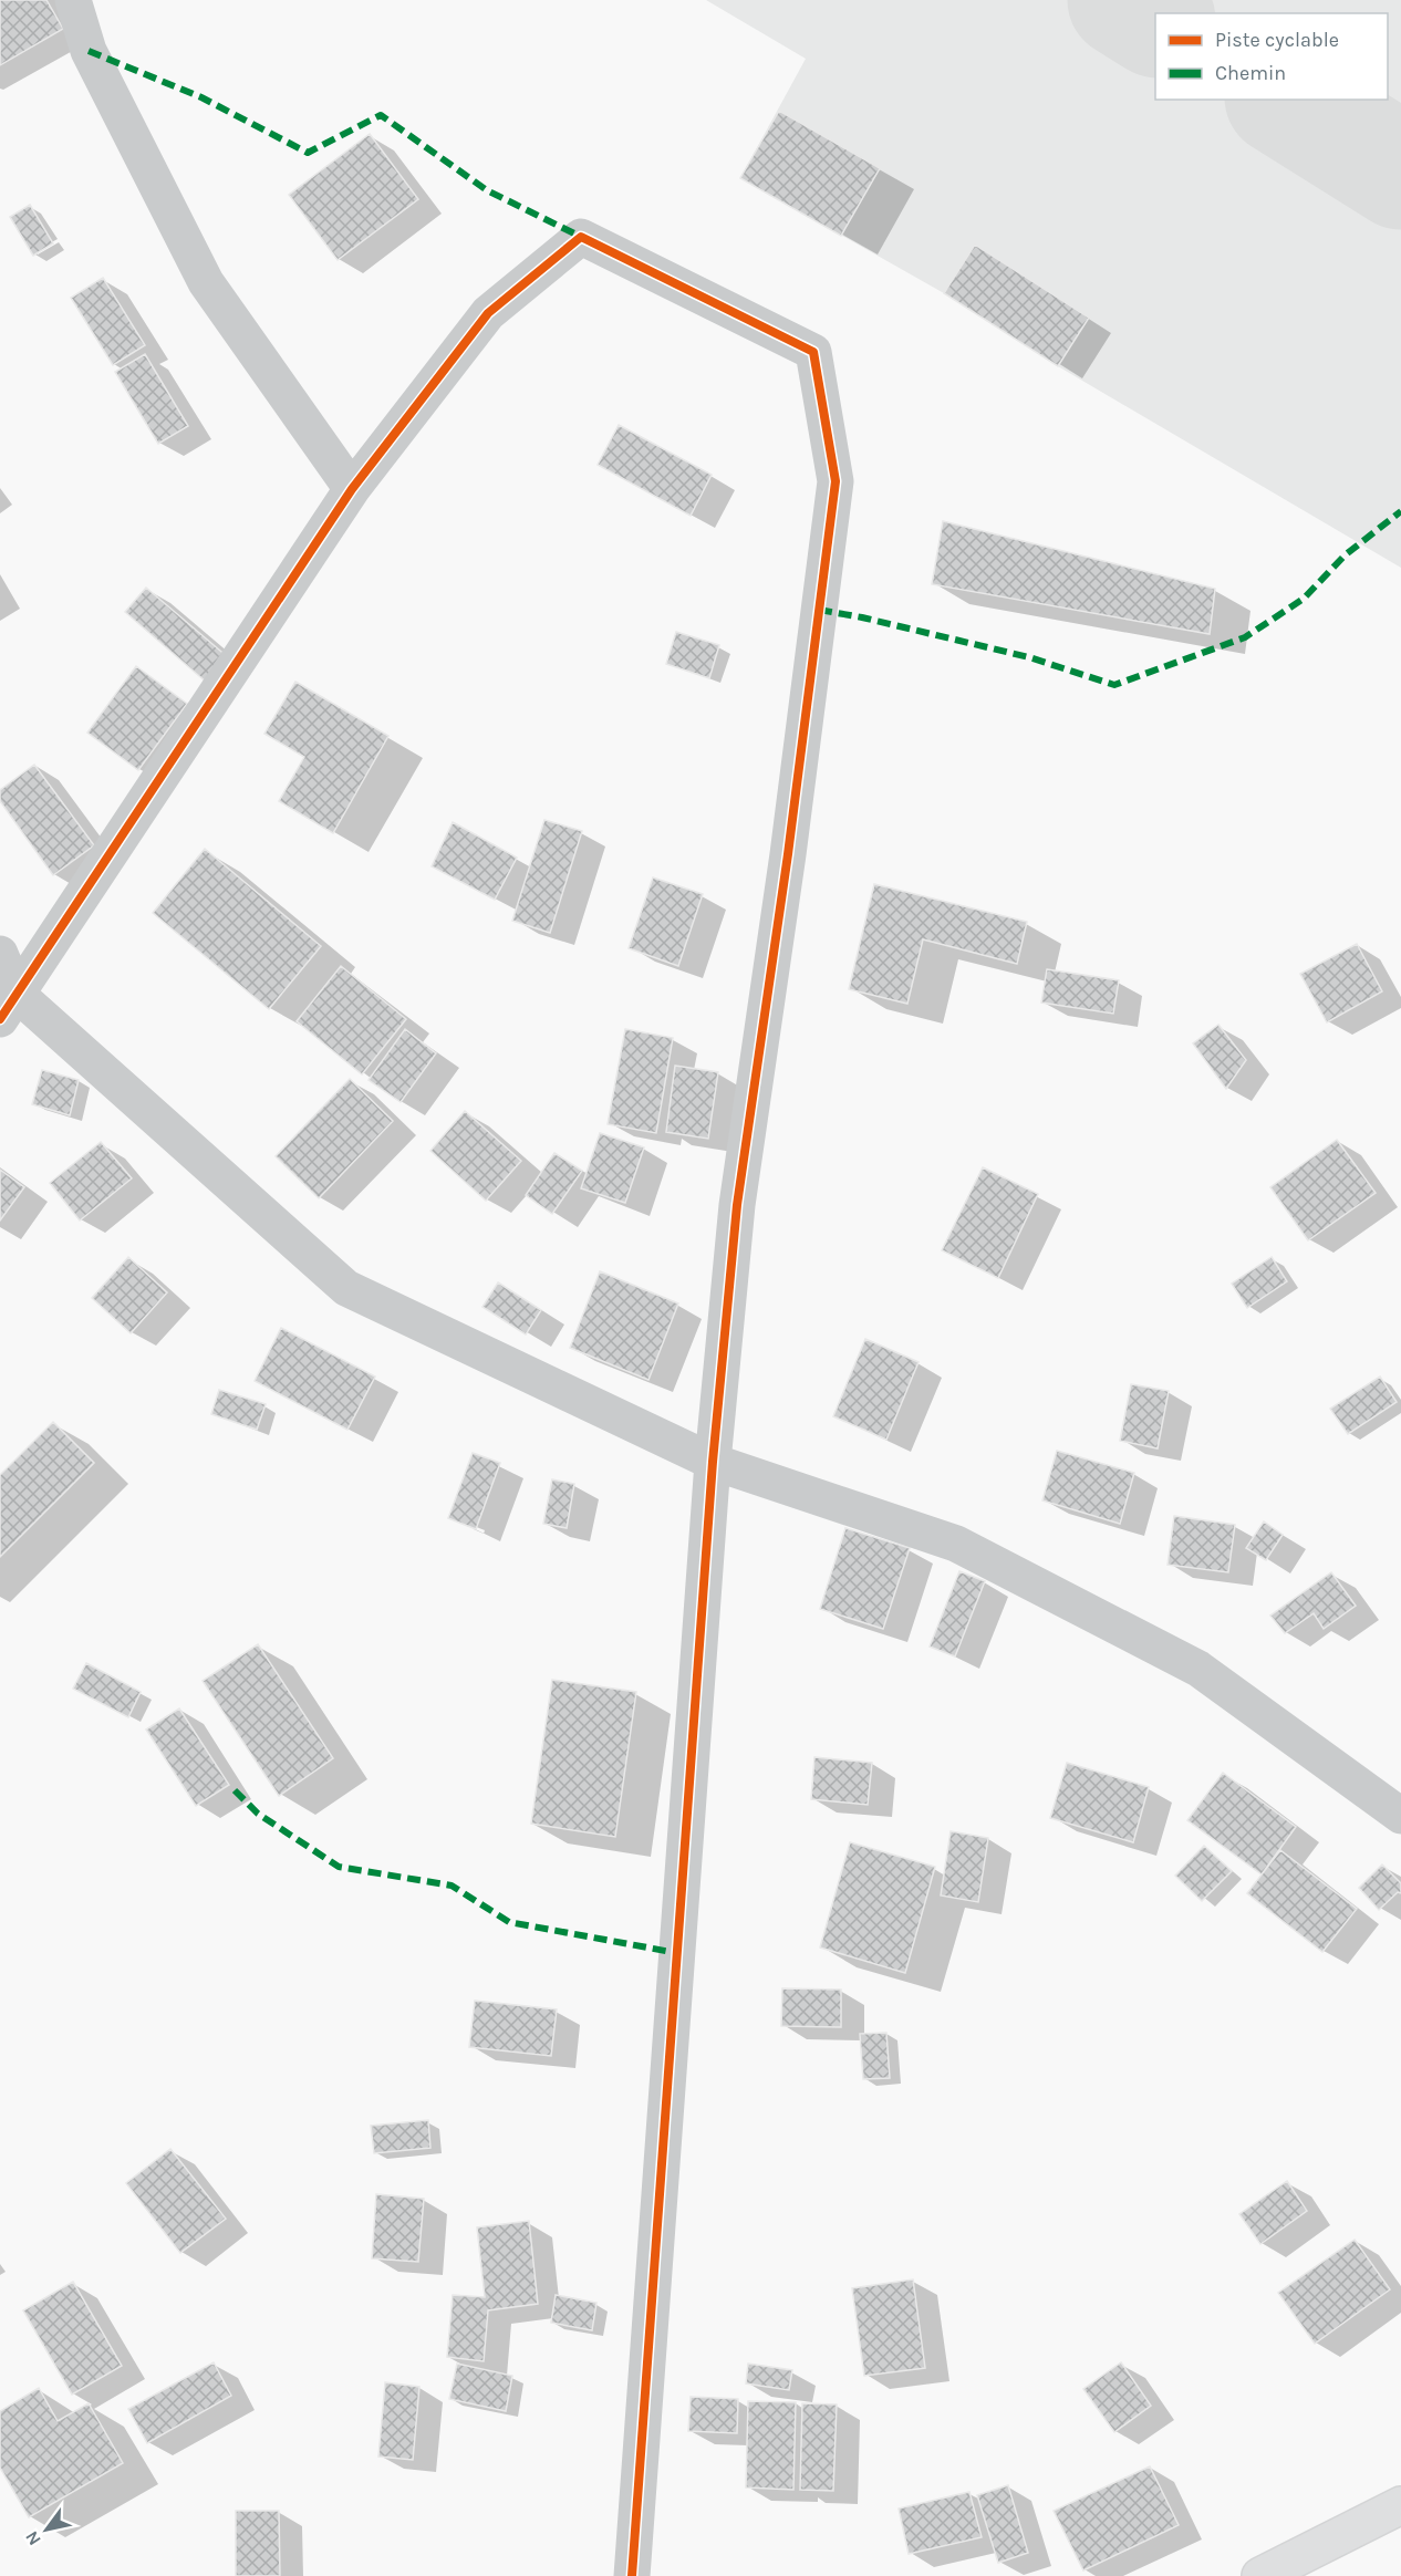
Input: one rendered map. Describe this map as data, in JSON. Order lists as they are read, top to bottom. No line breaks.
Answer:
{"legend":["Piste cyclable","Chemin"],"north":"bottom left"}
